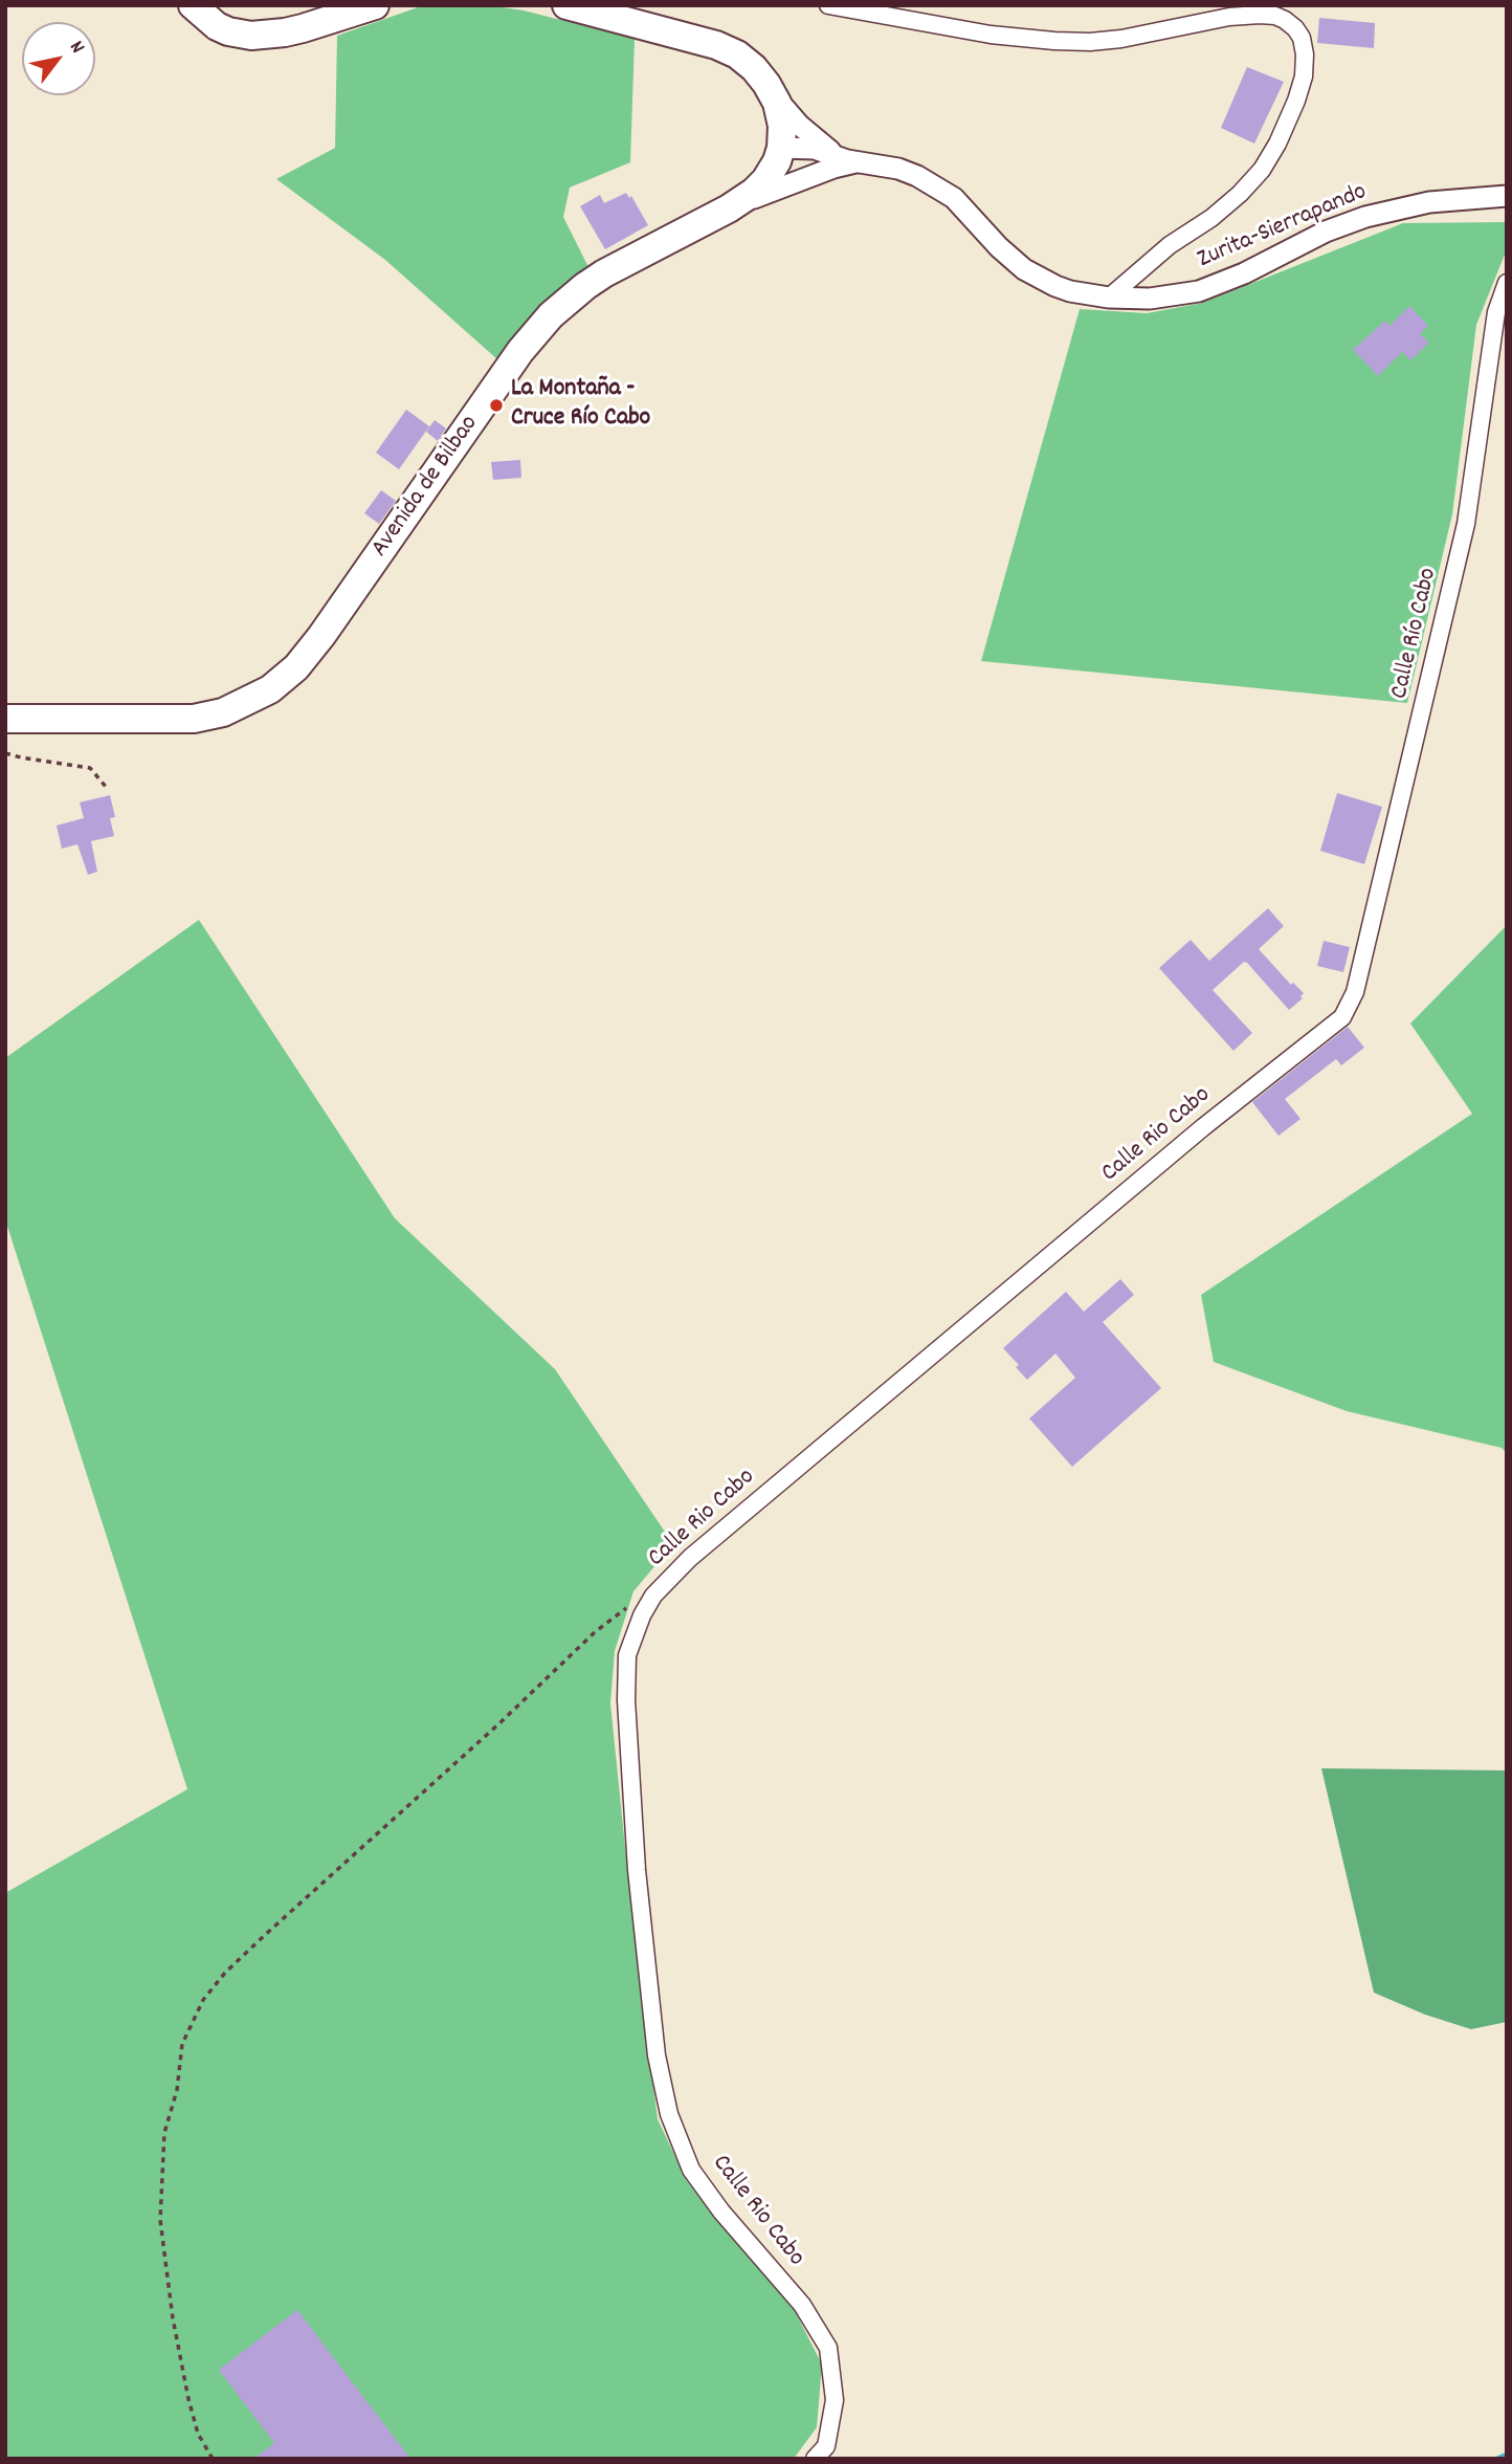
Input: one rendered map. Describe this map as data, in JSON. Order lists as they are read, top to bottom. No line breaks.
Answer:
{"streets":{"highway":["Avenida de Bilbao"],"street":["Zurita-Sierrapando","Calle Río Cabo","Calle Rio Cabo"]},"crossings":[["Zurita-Sierrapando","Avenida de Bilbao"],["Calle Río Cabo","Calle Rio Cabo"]],"places":["La Montaña - Cruce Río Cabo"],"north":"top right"}
